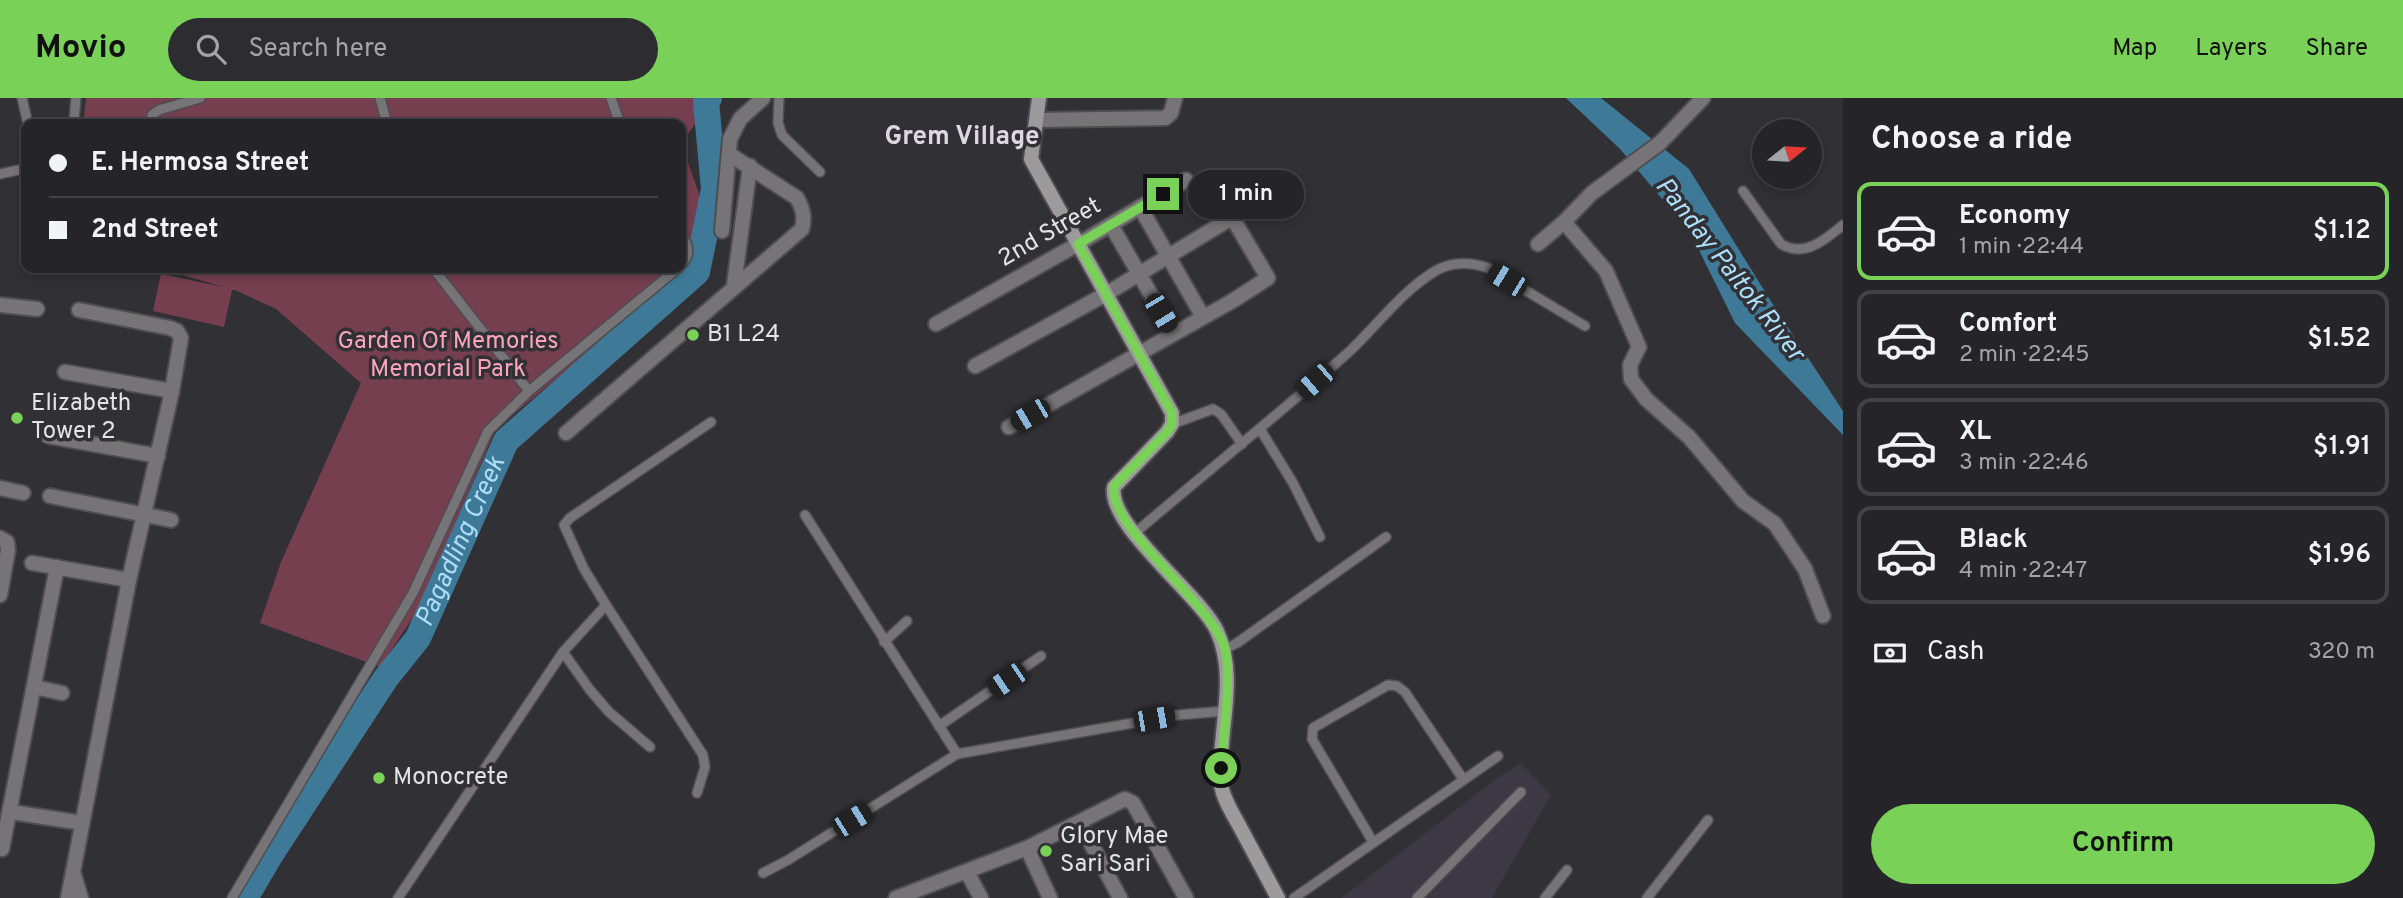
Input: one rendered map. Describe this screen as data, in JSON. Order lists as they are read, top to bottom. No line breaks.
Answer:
{"streets":{"street":["2nd Street"]},"districts":["Grem Village"],"water":["Panday Paltok River","Pagadling Creek"],"parks":["Garden Of Memories Memorial Park"],"places":["B1 L24","Elizabeth Tower 2","Monocrete","Glory Mae Sari Sari"],"north":"right","page":{"header":"Movio","search":"Search here","nav":["Map","Layers","Share"],"heading":"Choose a ride","banner":["E. Hermosa Street","2nd Street"],"bubble":"1 min","list":[{"name":"Economy","note":"1 min · 22:44","value":"$1.12"},{"name":"Comfort","note":"2 min · 22:45","value":"$1.52"},{"name":"XL","note":"3 min · 22:46","value":"$1.91"},{"name":"Black","note":"4 min · 22:47","value":"$1.96"}],"pay":["Cash","320 m"],"buttons":"Confirm"}}
